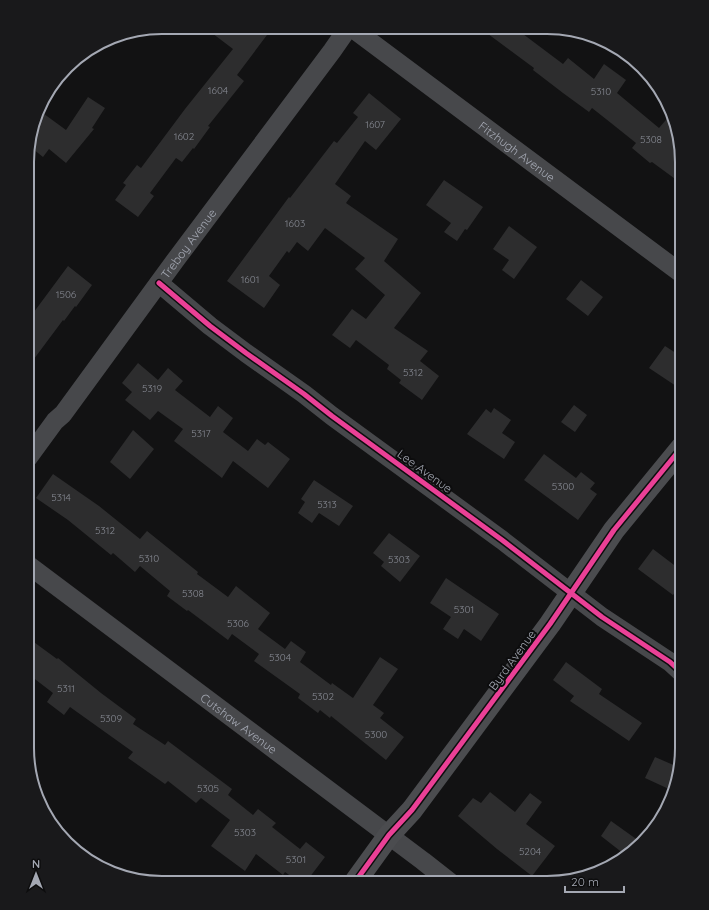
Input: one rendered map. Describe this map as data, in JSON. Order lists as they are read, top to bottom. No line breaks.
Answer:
{"streets":{"street":["Fitzhugh Avenue","Treboy Avenue","Lee Avenue","Byrd Avenue","Cutshaw Avenue"]},"crossings":[["Treboy Avenue","Lee Avenue"],["Lee Avenue","Byrd Avenue"],["Byrd Avenue","Cutshaw Avenue"]],"house_numbers":["1604","5310","1607","1602","5308","1603","1601","1506","5312","5319","5317","5300","5314","5313","5312","5310","5303","5308","5301","5306","5304","5311","5302","5309","5300","5305","5303","5204","5301"],"scale_bar":"20 m","north":"top"}
